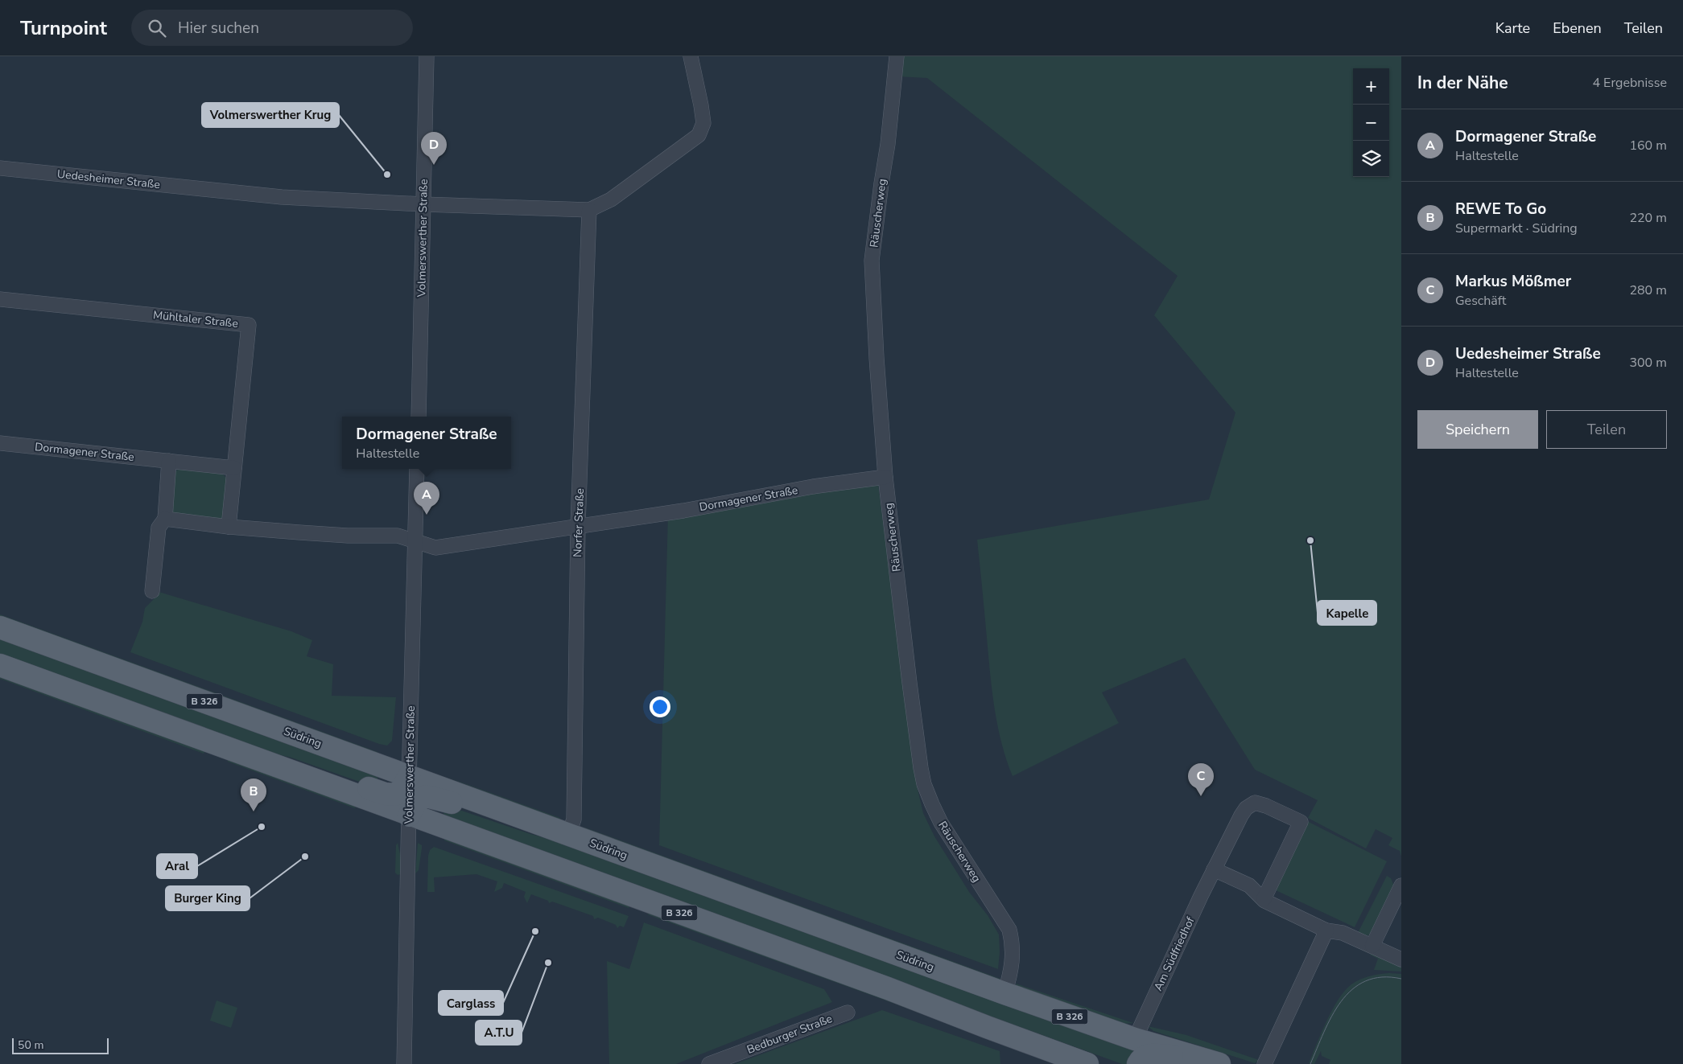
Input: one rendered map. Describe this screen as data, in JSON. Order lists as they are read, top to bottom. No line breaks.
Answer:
{"streets":{"main road":["B 326","Südring"],"street":["Uedesheimer Straße","Räuscherweg","Volmerswerther Straße","Mühltaler Straße","Dormagener Straße","Norfer Straße","Am Südfriedhof","Bedburger Straße"]},"crossings":[["Uedesheimer Straße","Volmerswerther Straße"],["Uedesheimer Straße","Norfer Straße"],["Räuscherweg","Dormagener Straße"],["Räuscherweg","Südring"],["Volmerswerther Straße","Dormagener Straße"],["Volmerswerther Straße","B 326"],["Volmerswerther Straße","Südring"],["Mühltaler Straße","Dormagener Straße"],["Dormagener Straße","Norfer Straße"],["Norfer Straße","Südring"],["B 326","Südring"],["Südring","Am Südfriedhof"]],"places":["Volmerswerther Krug","Kapelle","Aral","Burger King","Carglass","A.T.U"],"scale_bar":"50 m","page":{"header":"Turnpoint","search":"Hier suchen","nav":["Karte","Ebenen","Teilen"],"heading":["In der Nähe","4 Ergebnisse"],"map_buttons":["+","−"],"list":[{"mark":"A","name":"Dormagener Straße","note":"Haltestelle","value":"160 m"},{"mark":"B","name":"REWE To Go","note":"Supermarkt · Südring","value":"220 m"},{"mark":"C","name":"Markus Mößmer","note":"Geschäft","value":"280 m"},{"mark":"D","name":"Uedesheimer Straße","note":"Haltestelle","value":"300 m"}],"pins":["D","A","C","B"],"buttons":["Speichern","Teilen"],"popup":["Dormagener Straße","Haltestelle"],"scale":"50 m"}}
